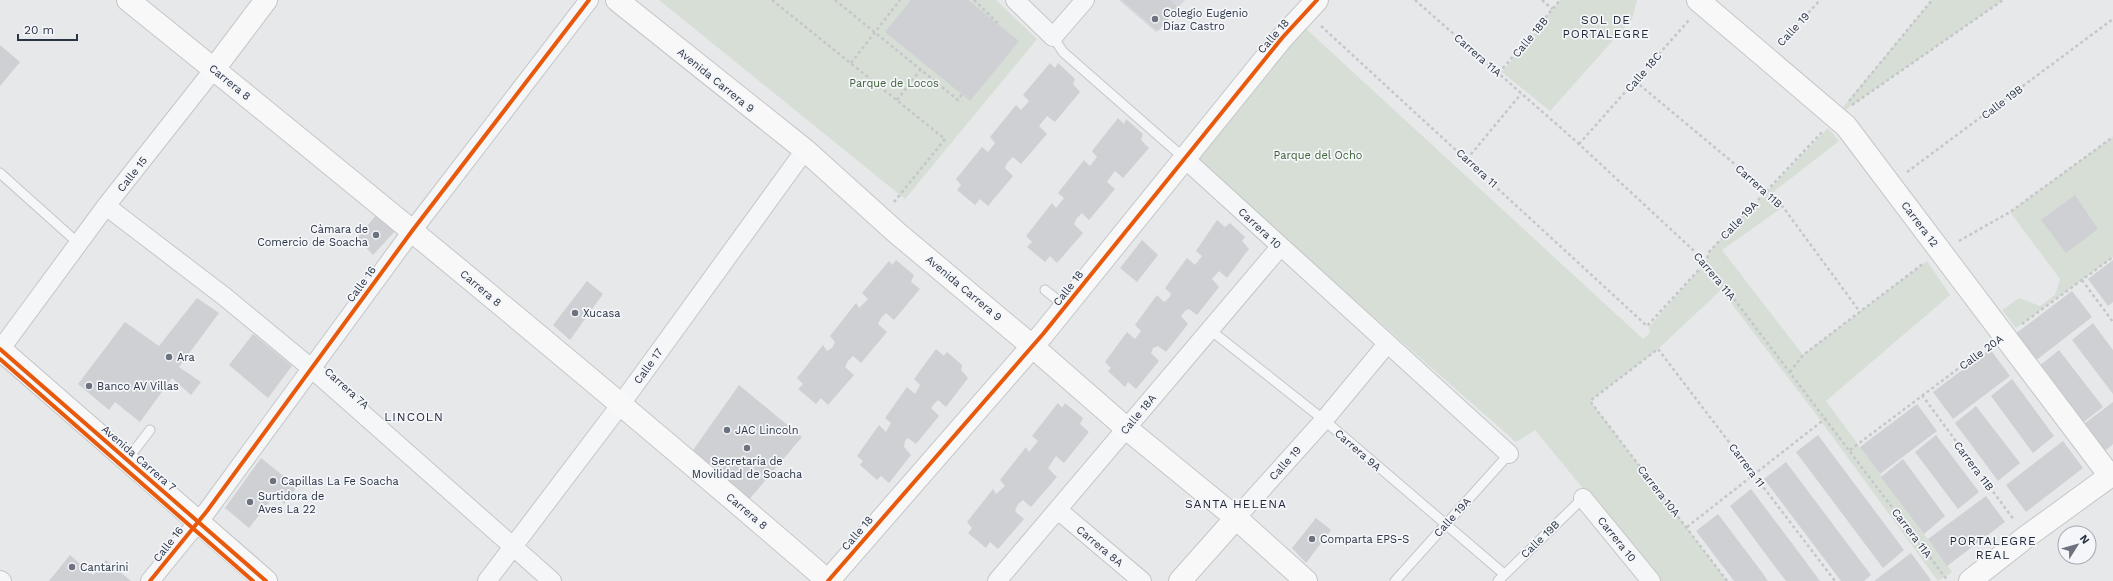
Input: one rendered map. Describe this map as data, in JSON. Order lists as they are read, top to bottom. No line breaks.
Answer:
{"streets":{"main road":["Calle 19","Calle 18","Avenida Carrera 9","Carrera 8","Calle 15","Carrera 12","Avenida Carrera 7"],"street":["Carrera 10","Calle 16","Calle 17","Carrera 7A","Calle 18A","Carrera 8A"],"lane":["Calle 19B","Calle 19A","Carrera 9A"],"path":["Calle 18B","Carrera 11A","Calle 18C","Carrera 11","Carrera 11B","Calle 20A","Carrera 10A"]},"crossings":[["Calle 19","Avenida Carrera 9"],["Calle 19","Carrera 12"],["Calle 19","Carrera 10"],["Calle 19","Carrera 9A"],["Calle 18","Avenida Carrera 9"],["Calle 18","Carrera 8"],["Calle 18","Carrera 11"],["Calle 18","Carrera 10"],["Calle 18B","Carrera 11A"],["Carrera 11A","Calle 18C"],["Carrera 11A","Calle 19A"],["Carrera 11A","Calle 20A"],["Calle 18C","Carrera 11B"],["Calle 18C","Carrera 12"],["Avenida Carrera 9","Calle 17"],["Avenida Carrera 9","Calle 18A"],["Carrera 8","Calle 15"],["Carrera 8","Calle 16"],["Carrera 8","Calle 17"],["Calle 19B","Carrera 12"],["Calle 19B","Carrera 10"],["Calle 19B","Carrera 9A"],["Carrera 11","Calle 19A"],["Carrera 11","Carrera 10A"],["Calle 15","Carrera 7A"],["Calle 15","Avenida Carrera 7"],["Carrera 11B","Calle 19A"],["Carrera 11B","Calle 20A"],["Calle 19A","Carrera 12"],["Calle 19A","Carrera 10"],["Calle 19A","Carrera 9A"],["Carrera 12","Calle 20A"],["Carrera 10","Calle 18A"],["Calle 16","Carrera 7A"],["Calle 16","Avenida Carrera 7"],["Calle 17","Carrera 7A"],["Calle 18A","Carrera 9A"],["Calle 18A","Carrera 8A"]],"districts":["SOL DE PORTALEGRE","LINCOLN","SANTA HELENA","PORTALEGRE REAL"],"parks":["Parque de Locos","Parque del Ocho"],"places":["Colegio Eugenio Díaz Castro","Càmara de Comercio de Soacha","Xucasa","Ara","Banco AV Villas","JAC Lincoln","Secretaría de Movilidad de Soacha","Capillas La Fe Soacha","Surtidora de Aves La 22","Comparta EPS-S","Cantarini"],"scale_bar":"20 m","north":"top right"}
